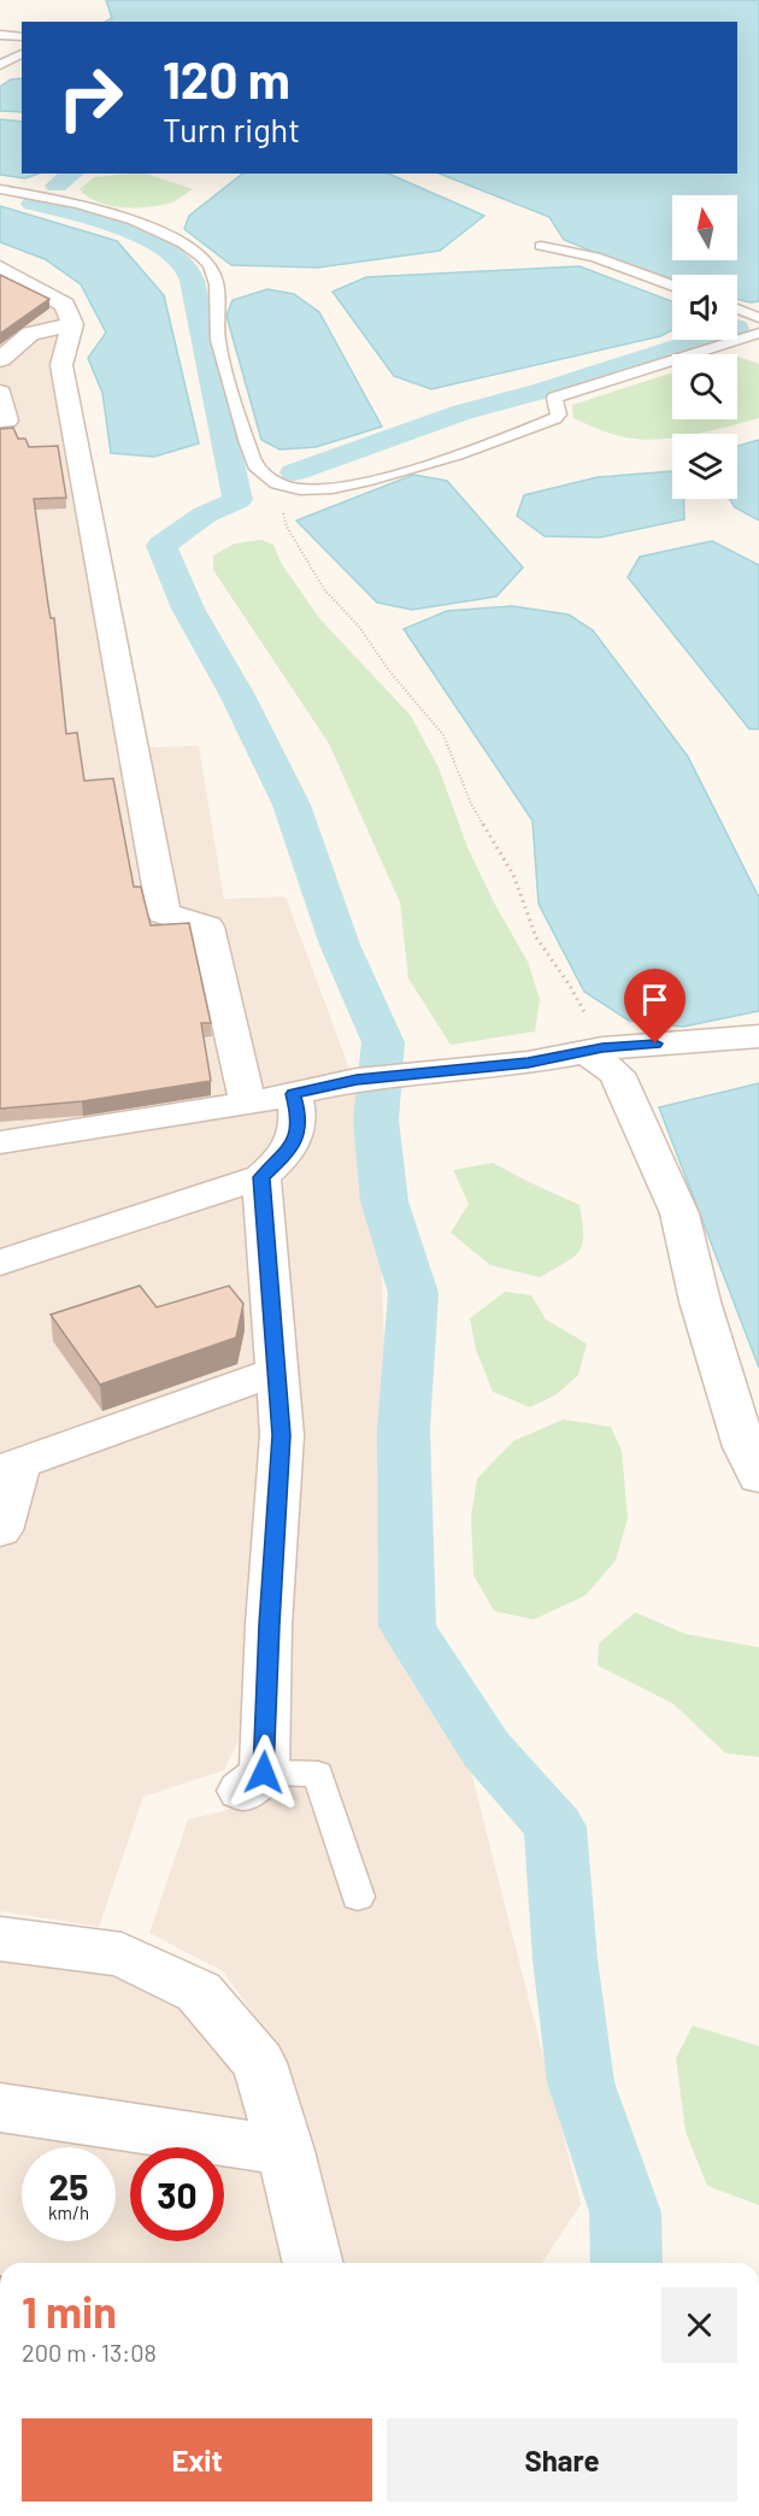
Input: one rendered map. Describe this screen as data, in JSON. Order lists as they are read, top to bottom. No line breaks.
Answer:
{"north":"top","page":{"turn":["120 m","Turn right"],"speed":"25 km/h","limit":"30","heading":["1 min","200 m · 13:08"],"buttons":["Exit","Share"]}}
